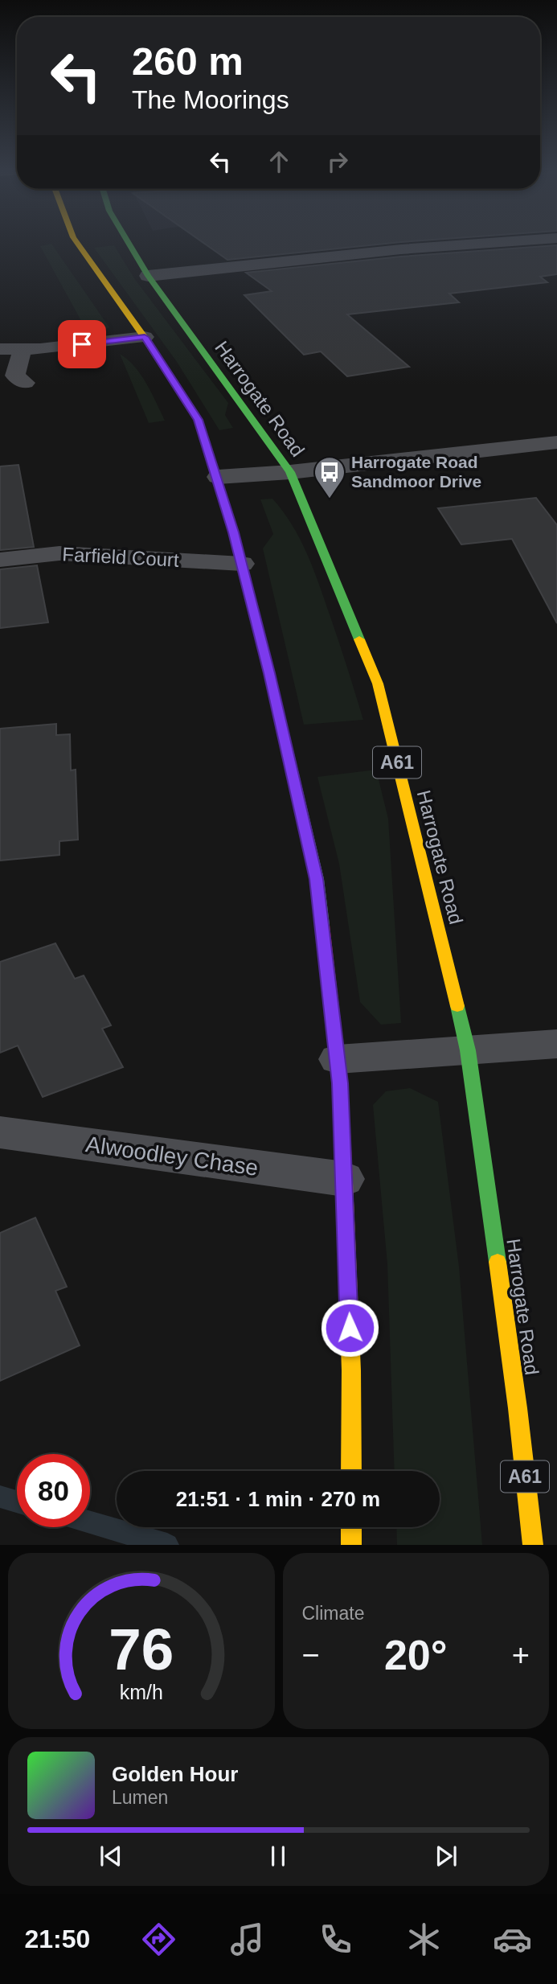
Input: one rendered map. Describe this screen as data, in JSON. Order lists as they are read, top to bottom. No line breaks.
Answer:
{"streets":{"highway":["Harrogate Road","A61"],"street":["Farfield Court","Alwoodley Chase"]},"places":{"bus stop":["Harrogate Road Sandmoor Drive"]},"page":{"turn":["260 m","The Moorings"],"limit":"80","trip":"21:51 · 1 min · 270 m","tile":"Climate","heat":["−","20°","+"],"song":["Golden Hour","Lumen"],"tabs":"21:50","gauge":["76","km/h"]}}
